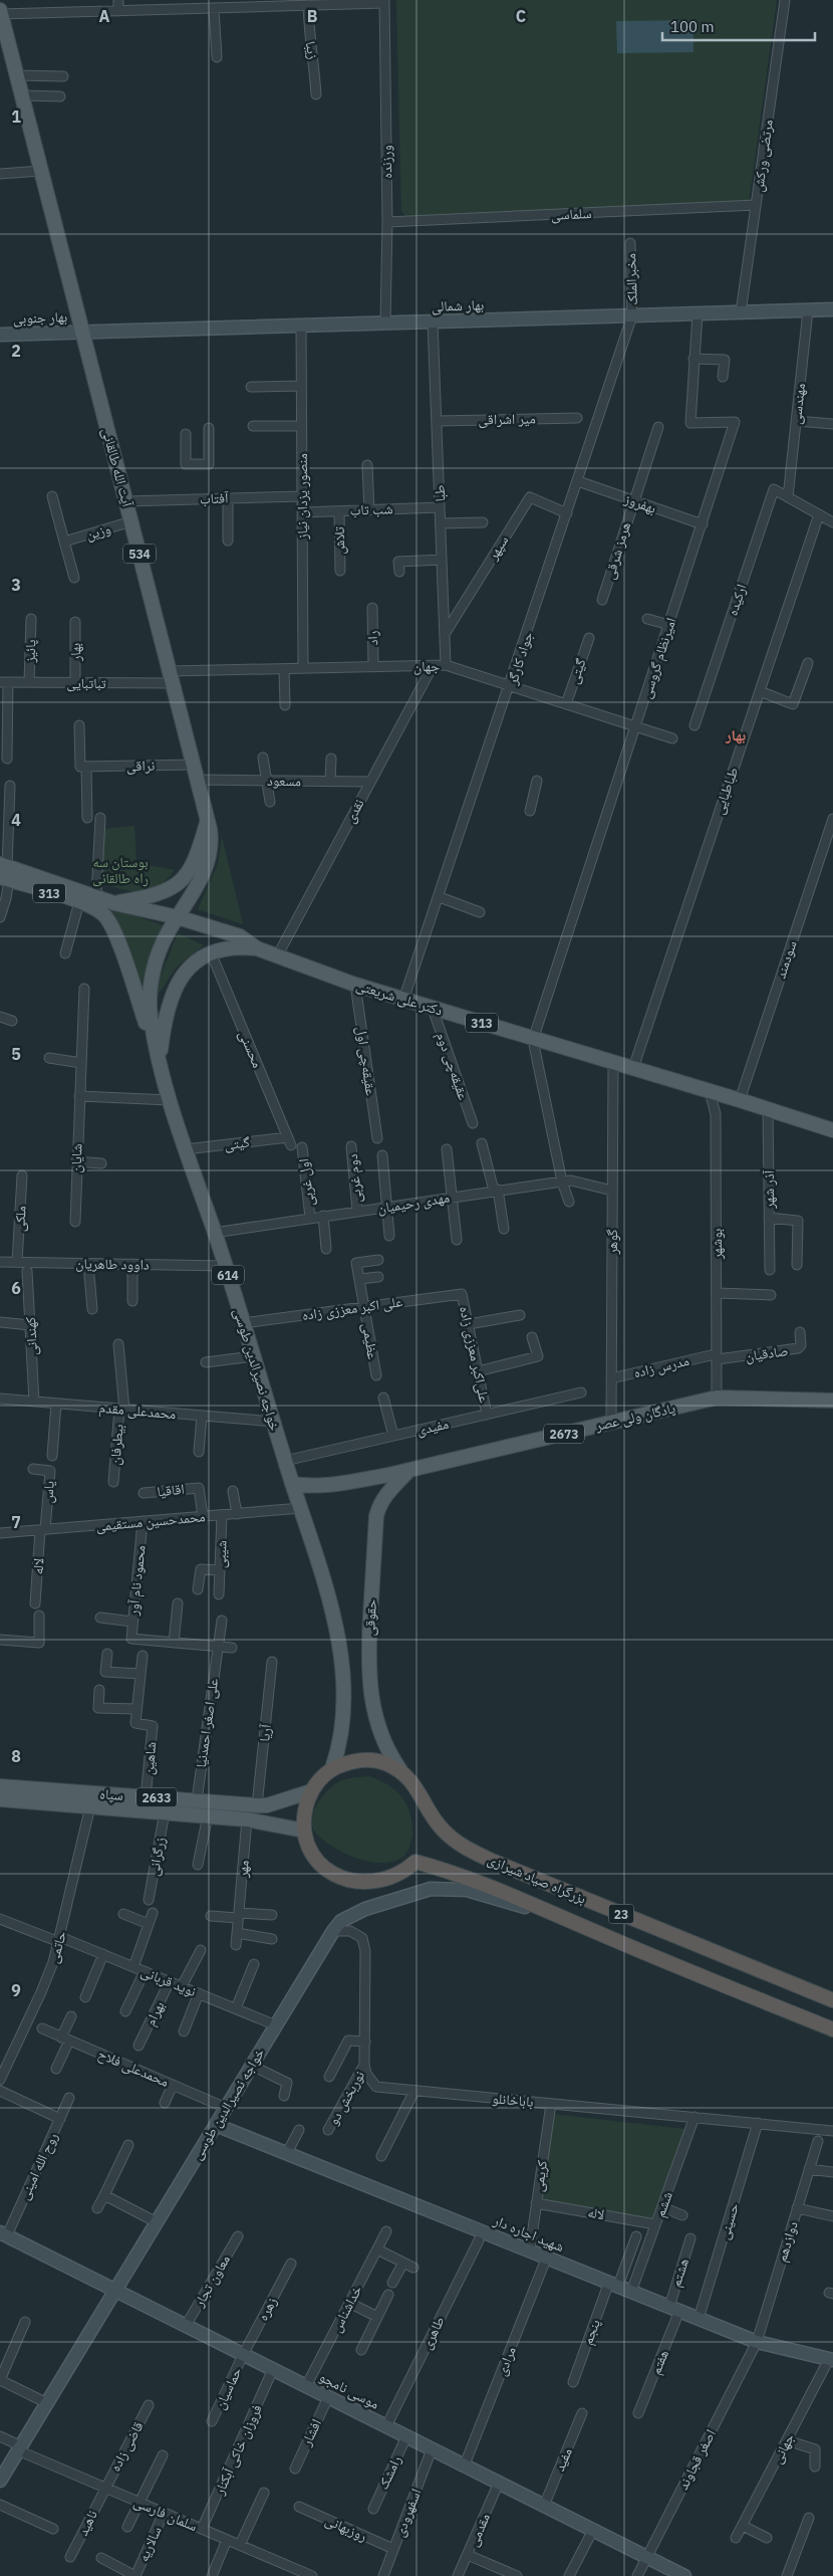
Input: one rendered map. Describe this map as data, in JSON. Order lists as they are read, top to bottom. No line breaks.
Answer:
{"streets":{"highway":["بزرگراه صیاد شیرازی","23"],"main road":["بهار شمالی","بهار جنوبی","آیت الله طالقانی","534","313","دکتر علی شریعتی","614","خواجه نصیرالدین طوسی","پادگان ولی عصر","2673","حقوقی","سپاه","2633","شهید اجاره دار","موسی نامجو"],"street":["زیبا","مرتضی ورکش","ورزنده","سلماسی","مخبرالملک","مهندسی","میر اشراقی","طبا","منصور یزدان نیاز","آفتاب","بهفروز","شب تاب","وزین","تلاش","سپهر","هرمز شرقی","ارکیده","راد","پائیز","بهار","جواد کارگر","امیرنظام گروسی","جهان","گیتی","تباتبایی","نراقی","مسعود","طباطبایی","نقدی","سودمند","محسنی","عقیقه‌چی اول","عقیقه‌چی دوم","شایان","دوم غربی","اول غربی","آذر شهر","مهدی رحیمیان","ملکی","گوهر","بوشهر","داوود طاهریان","علی اکبر معززی زاده","کهندانی","عظیمی","صادقیان","علی‌اکبر معززی زاده","مدرس زاده","محمدعلی مقدم","مفیدی","بیطرفان","اقاقیا","یاس","محمدحسین مستقیمی","شیبی","لاله","محمود نام آور","علی اصغر احمدنیا","آریا","شاهین","زرگرانی","مهر","حاتمی","نوید قربانی","بهرام","محمدعلی فلاح","نوربخش دو","باباخانلو","روح الله امینی","کریمی","ششم","حسینی","دوازدهم","هشتم","معاون تجار","زهره","خداشناس","پنجم","طاهری","مرادی","هفتم","حماسیان","افشار","قاضی زاده","جهانی","فروزان خاکی آبکنار","مفید","اصغر قجاوند","رامشک","اسفهرودی","سلمان فارسی","ناهید","روزبهانی","مقدمی","سالاریه"]},"crossings":[["مرتضی ورکش","سلماسی"],["مرتضی ورکش","بهار شمالی"],["ورزنده","سلماسی"],["ورزنده","بهار شمالی"],["مخبرالملک","بهار شمالی"],["مخبرالملک","جواد کارگر"],["بهار شمالی","بهار جنوبی"],["بهار شمالی","مهندسی"],["بهار شمالی","آیت الله طالقانی"],["بهار شمالی","طبا"],["بهار شمالی","منصور یزدان نیاز"],["بهار شمالی","جواد کارگر"],["بهار شمالی","امیرنظام گروسی"],["بهار جنوبی","آیت الله طالقانی"],["مهندسی","ارکیده"],["میر اشراقی","طبا"],["آیت الله طالقانی","آفتاب"],["آیت الله طالقانی","وزین"],["آیت الله طالقانی","جهان"],["آیت الله طالقانی","تباتبایی"],["آیت الله طالقانی","نراقی"],["آیت الله طالقانی","مسعود"],["آیت الله طالقانی","دکتر علی شریعتی"],["آیت الله طالقانی","خواجه نصیرالدین طوسی"],["طبا","شب تاب"],["طبا","سپهر"],["طبا","جهان"],["منصور یزدان نیاز","آفتاب"],["منصور یزدان نیاز","شب تاب"],["منصور یزدان نیاز","جهان"],["بهفروز","هرمز شرقی"],["بهفروز","جواد کارگر"],["بهفروز","امیرنظام گروسی"],["شب تاب","تلاش"],["سپهر","جواد کارگر"],["راد","جهان"],["پائیز","تباتبایی"],["بهار","تباتبایی"],["جواد کارگر","جهان"],["جواد کارگر","دکتر علی شریعتی"],["امیرنظام گروسی","جهان"],["امیرنظام گروسی","دکتر علی شریعتی"],["جهان","گیتی"],["جهان","تباتبایی"],["جهان","نقدی"],["گیتی","محسنی"],["گیتی","خواجه نصیرالدین طوسی"],["مسعود","نقدی"],["طباطبایی","دکتر علی شریعتی"],["نقدی","دکتر علی شریعتی"],["313","دکتر علی شریعتی"],["313","خواجه نصیرالدین طوسی"],["سودمند","دکتر علی شریعتی"],["دکتر علی شریعتی","عقیقه‌چی اول"],["دکتر علی شریعتی","عقیقه‌چی دوم"],["دکتر علی شریعتی","آذر شهر"],["دکتر علی شریعتی","گوهر"],["دکتر علی شریعتی","بوشهر"],["دکتر علی شریعتی","خواجه نصیرالدین طوسی"],["دوم غربی","مهدی رحیمیان"],["اول غربی","مهدی رحیمیان"],["مهدی رحیمیان","گوهر"],["مهدی رحیمیان","خواجه نصیرالدین طوسی"],["ملکی","داوود طاهریان"],["گوهر","مدرس زاده"],["گوهر","پادگان ولی عصر"],["بوشهر","صادقیان"],["بوشهر","مدرس زاده"],["بوشهر","پادگان ولی عصر"],["داوود طاهریان","خواجه نصیرالدین طوسی"],["علی اکبر معززی زاده","عظیمی"],["علی اکبر معززی زاده","علی‌اکبر معززی زاده"],["علی اکبر معززی زاده","خواجه نصیرالدین طوسی"],["کهندانی","محمدعلی مقدم"],["صادقیان","مدرس زاده"],["علی‌اکبر معززی زاده","مفیدی"],["خواجه نصیرالدین طوسی","محمدعلی مقدم"],["خواجه نصیرالدین طوسی","پادگان ولی عصر"],["خواجه نصیرالدین طوسی","مفیدی"],["خواجه نصیرالدین طوسی","محمدحسین مستقیمی"],["خواجه نصیرالدین طوسی","بزرگراه صیاد شیرازی"],["خواجه نصیرالدین طوسی","نوید قربانی"],["خواجه نصیرالدین طوسی","محمدعلی فلاح"],["خواجه نصیرالدین طوسی","شهید اجاره دار"],["خواجه نصیرالدین طوسی","موسی نامجو"],["خواجه نصیرالدین طوسی","سلمان فارسی"],["محمدعلی مقدم","بیطرفان"],["پادگان ولی عصر","حقوقی"],["اقاقیا","محمدحسین مستقیمی"],["یاس","محمدحسین مستقیمی"],["یاس","لاله"],["محمدحسین مستقیمی","شیبی"],["محمدحسین مستقیمی","لاله"],["محمدحسین مستقیمی","محمود نام آور"],["لاله","کریمی"],["لاله","ششم"],["حقوقی","بزرگراه صیاد شیرازی"],["علی اصغر احمدنیا","سپاه"],["آریا","سپاه"],["شاهین","سپاه"],["سپاه","زرگرانی"],["سپاه","مهر"],["سپاه","بزرگراه صیاد شیرازی"],["سپاه","حاتمی"],["حاتمی","نوید قربانی"],["نوید قربانی","بهرام"],["نوربخش دو","باباخانلو"],["باباخانلو","کریمی"],["باباخانلو","ششم"],["باباخانلو","حسینی"],["روح الله امینی","موسی نامجو"],["کریمی","شهید اجاره دار"],["ششم","شهید اجاره دار"],["حسینی","شهید اجاره دار"],["شهید اجاره دار","دوازدهم"],["شهید اجاره دار","هشتم"],["شهید اجاره دار","پنجم"],["شهید اجاره دار","مرادی"],["شهید اجاره دار","هفتم"],["شهید اجاره دار","جهانی"],["شهید اجاره دار","اصغر قجاوند"],["دوازدهم","اصغر قجاوند"],["هشتم","هفتم"],["معاون تجار","موسی نامجو"],["زهره","حماسیان"],["زهره","موسی نامجو"],["خداشناس","موسی نامجو"],["طاهری","موسی نامجو"],["مرادی","موسی نامجو"],["حماسیان","موسی نامجو"],["موسی نامجو","افشار"],["موسی نامجو","فروزان خاکی آبکنار"],["موسی نامجو","مفید"],["موسی نامجو","اصغر قجاوند"],["موسی نامجو","رامشک"],["موسی نامجو","اسفهرودی"],["موسی نامجو","مقدمی"],["قاضی زاده","سلمان فارسی"],["قاضی زاده","ناهید"],["فروزان خاکی آبکنار","سلمان فارسی"],["اسفهرودی","روزبهانی"],["سلمان فارسی","ناهید"],["سلمان فارسی","سالاریه"]],"districts":["بهار"],"parks":["بوستان سه راه طالقانی"],"scale_bar":"100 m","grid":{"columns":["A","B","C"],"rows":["1","2","3","4","5","6","7","8","9"]}}
